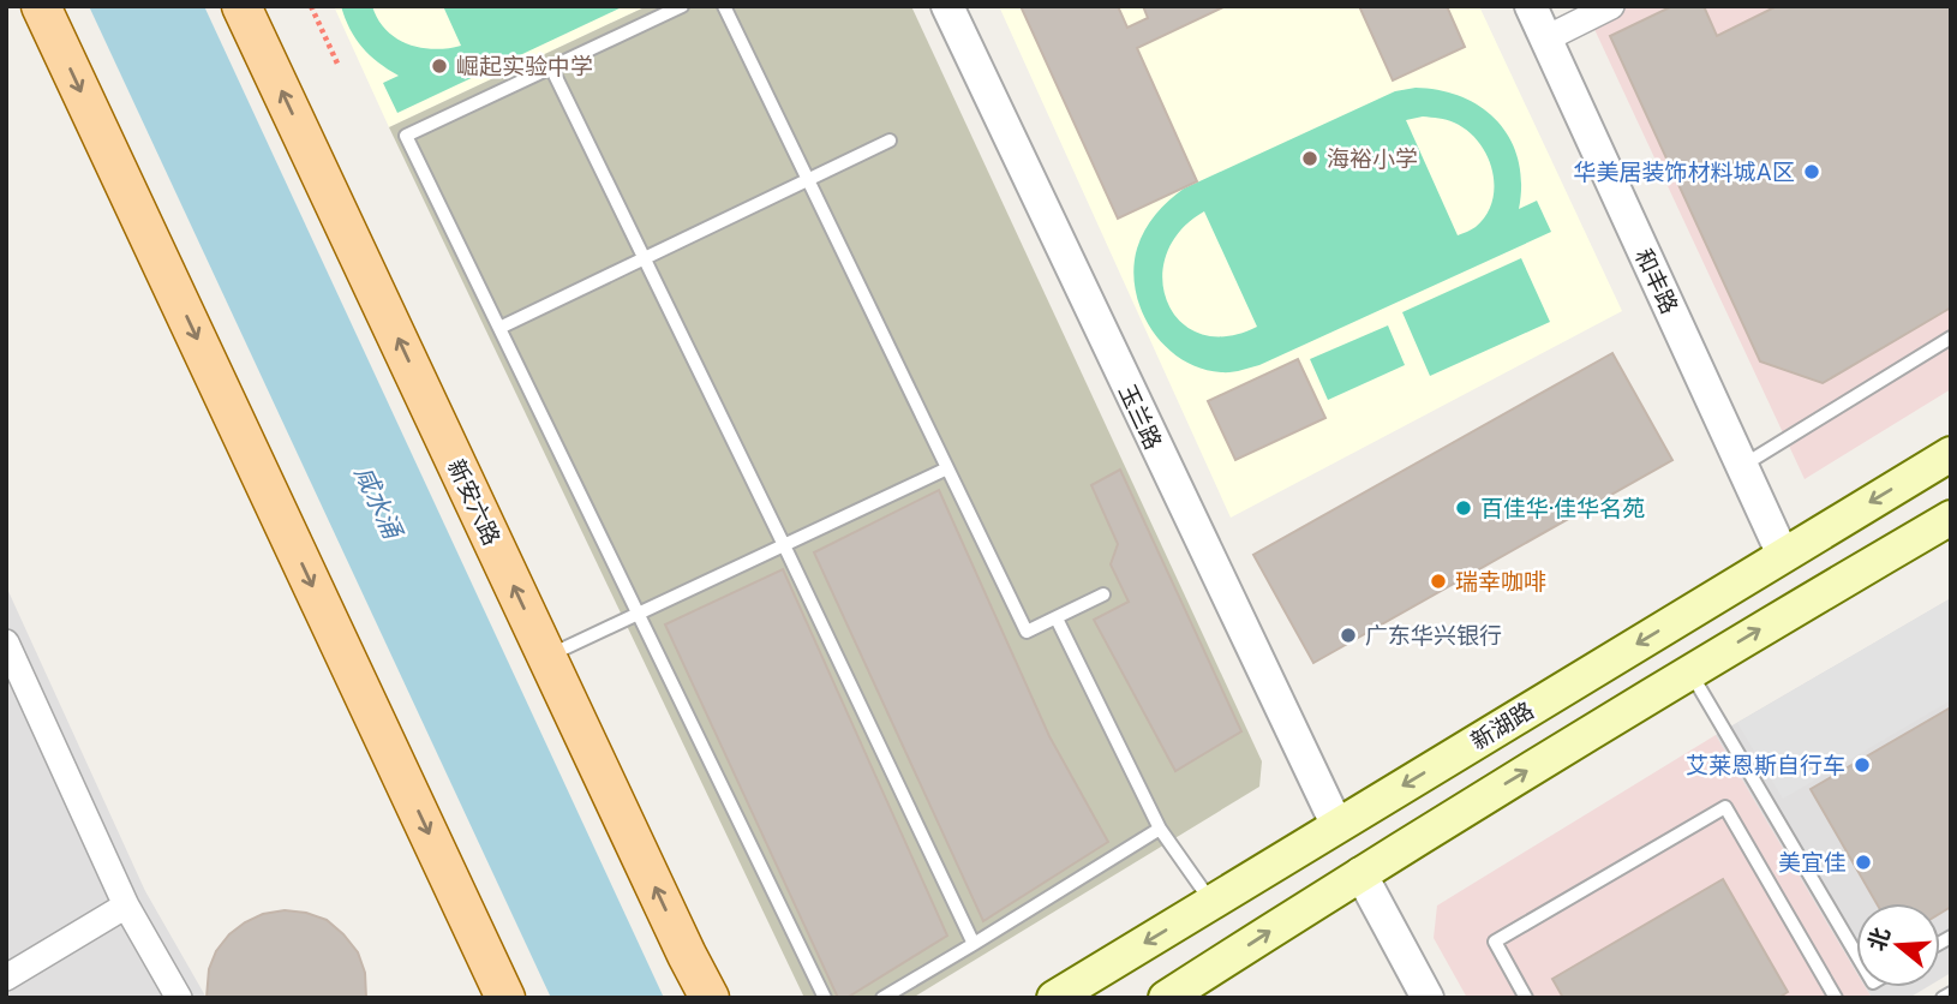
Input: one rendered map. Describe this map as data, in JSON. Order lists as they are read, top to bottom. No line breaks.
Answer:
{"streets":{"main road":["新安六路","新湖路"],"street":["和丰路","玉兰路"]},"crossings":[["和丰路","新湖路"],["玉兰路","新湖路"]],"water":["咸水涌"],"places":["崛起实验中学","海裕小学","华美居装饰材料城A区","百佳华·佳华名苑","瑞幸咖啡","广东华兴银行","艾莱恩斯自行车","美宜佳"],"north":"left"}
